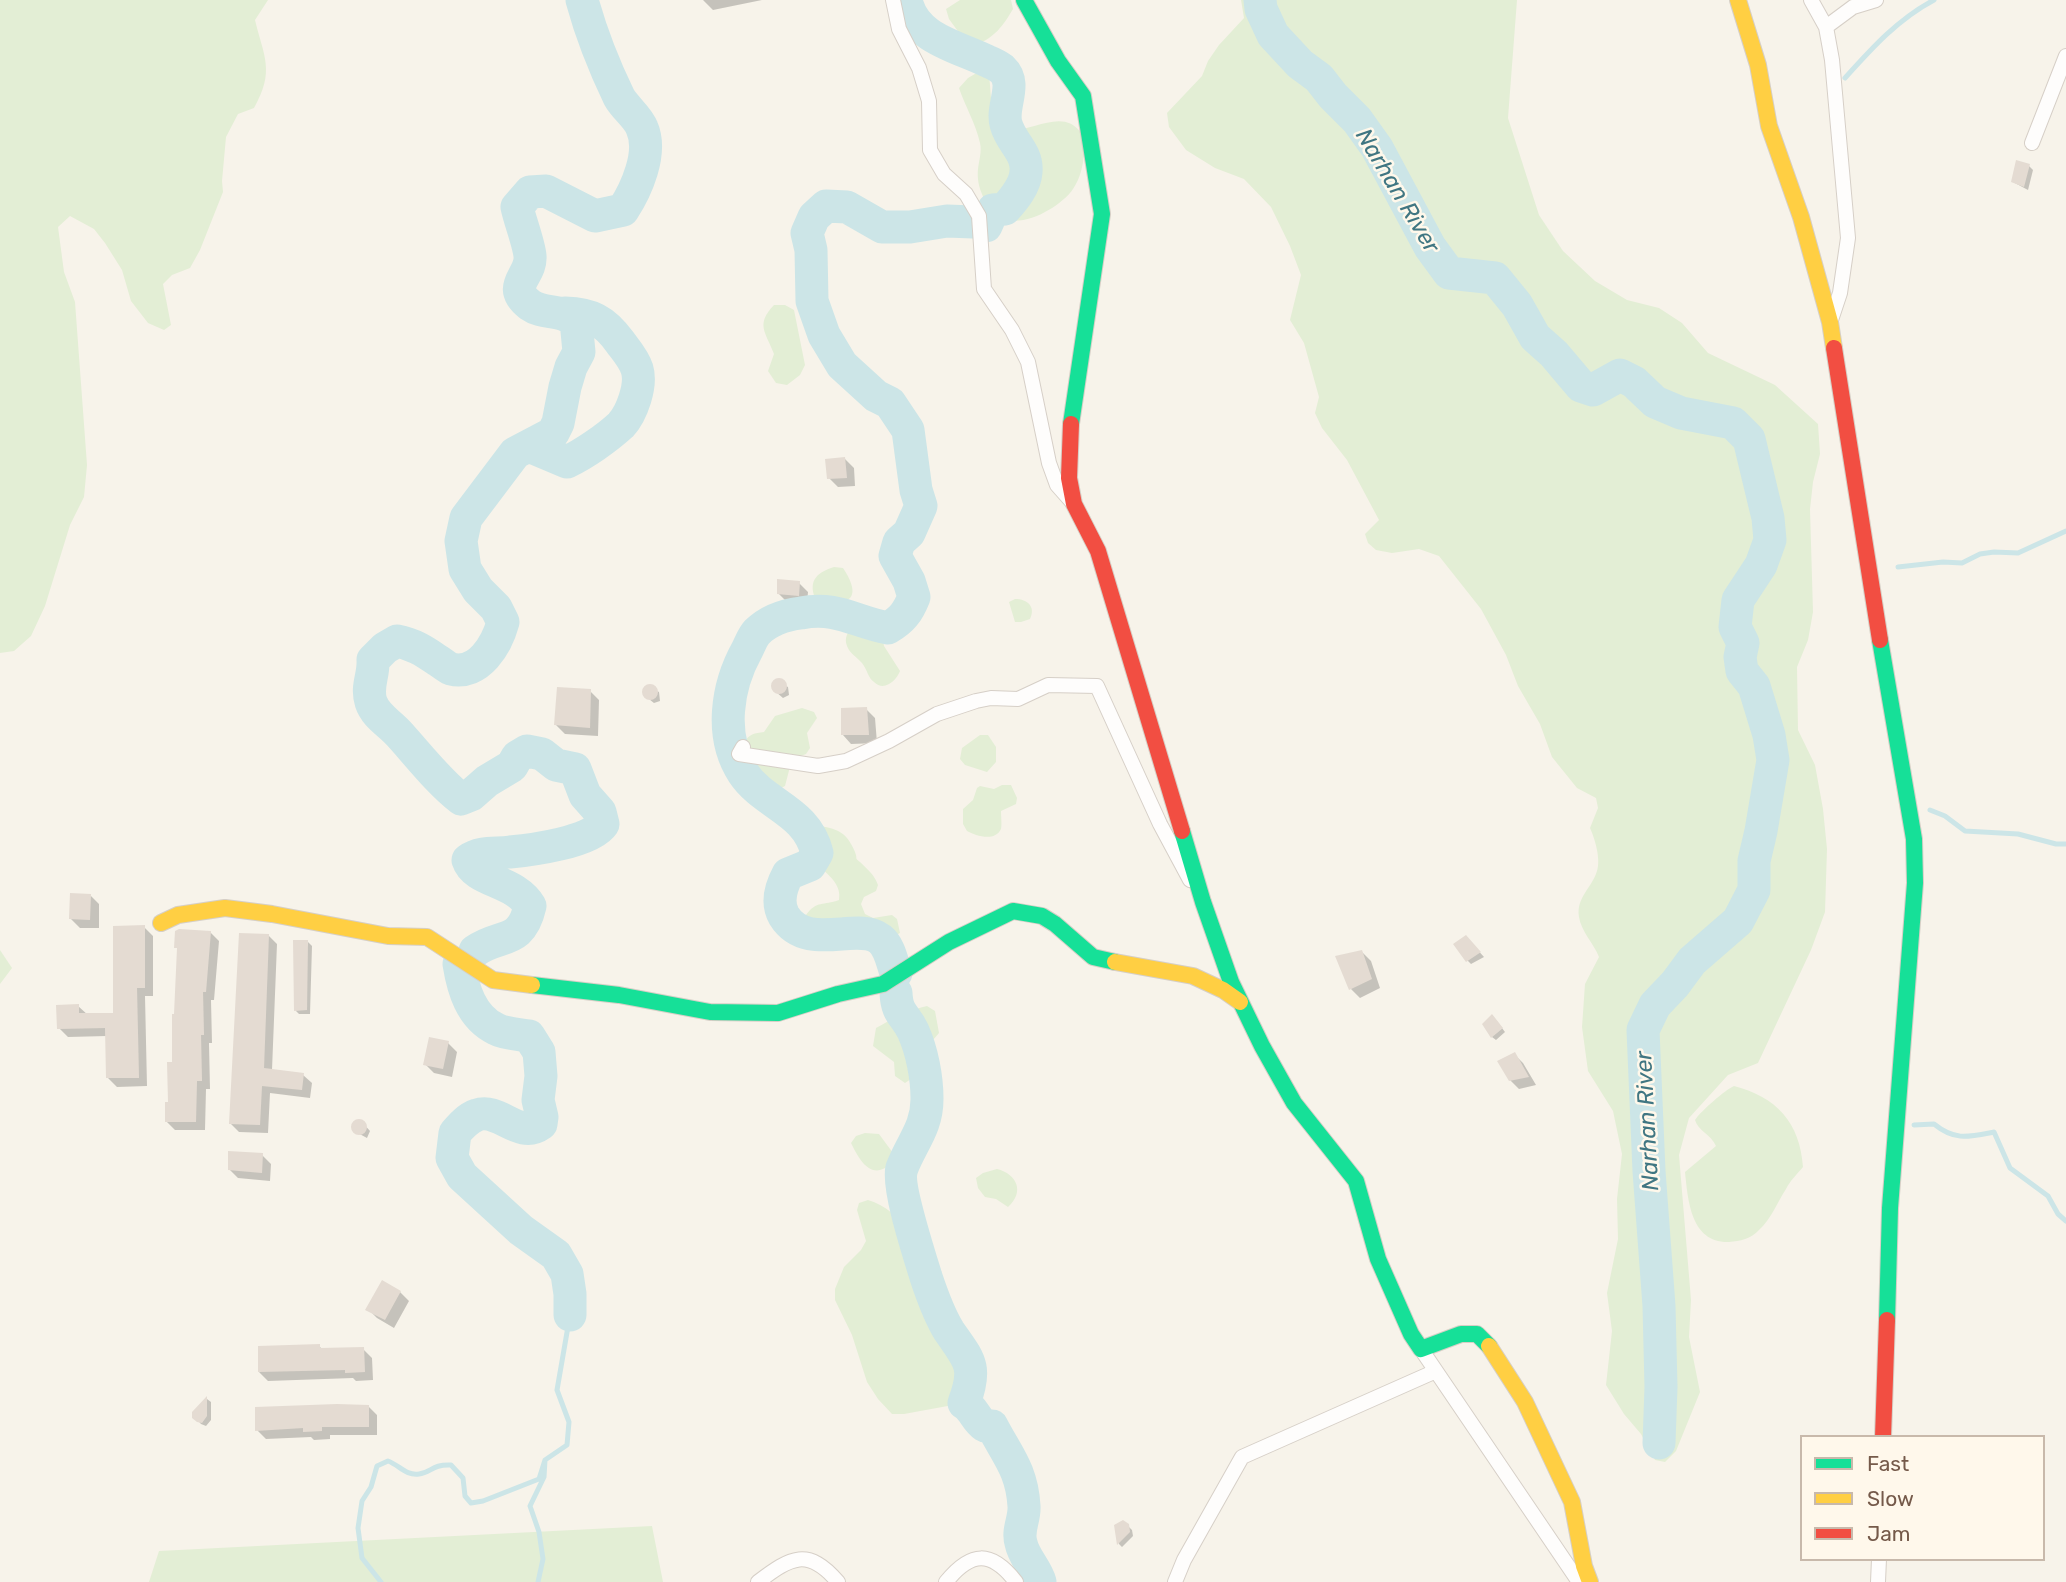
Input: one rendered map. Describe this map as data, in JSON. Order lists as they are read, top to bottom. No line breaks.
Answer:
{"water":["Narhan River"],"legend":["Fast","Slow","Jam"]}
